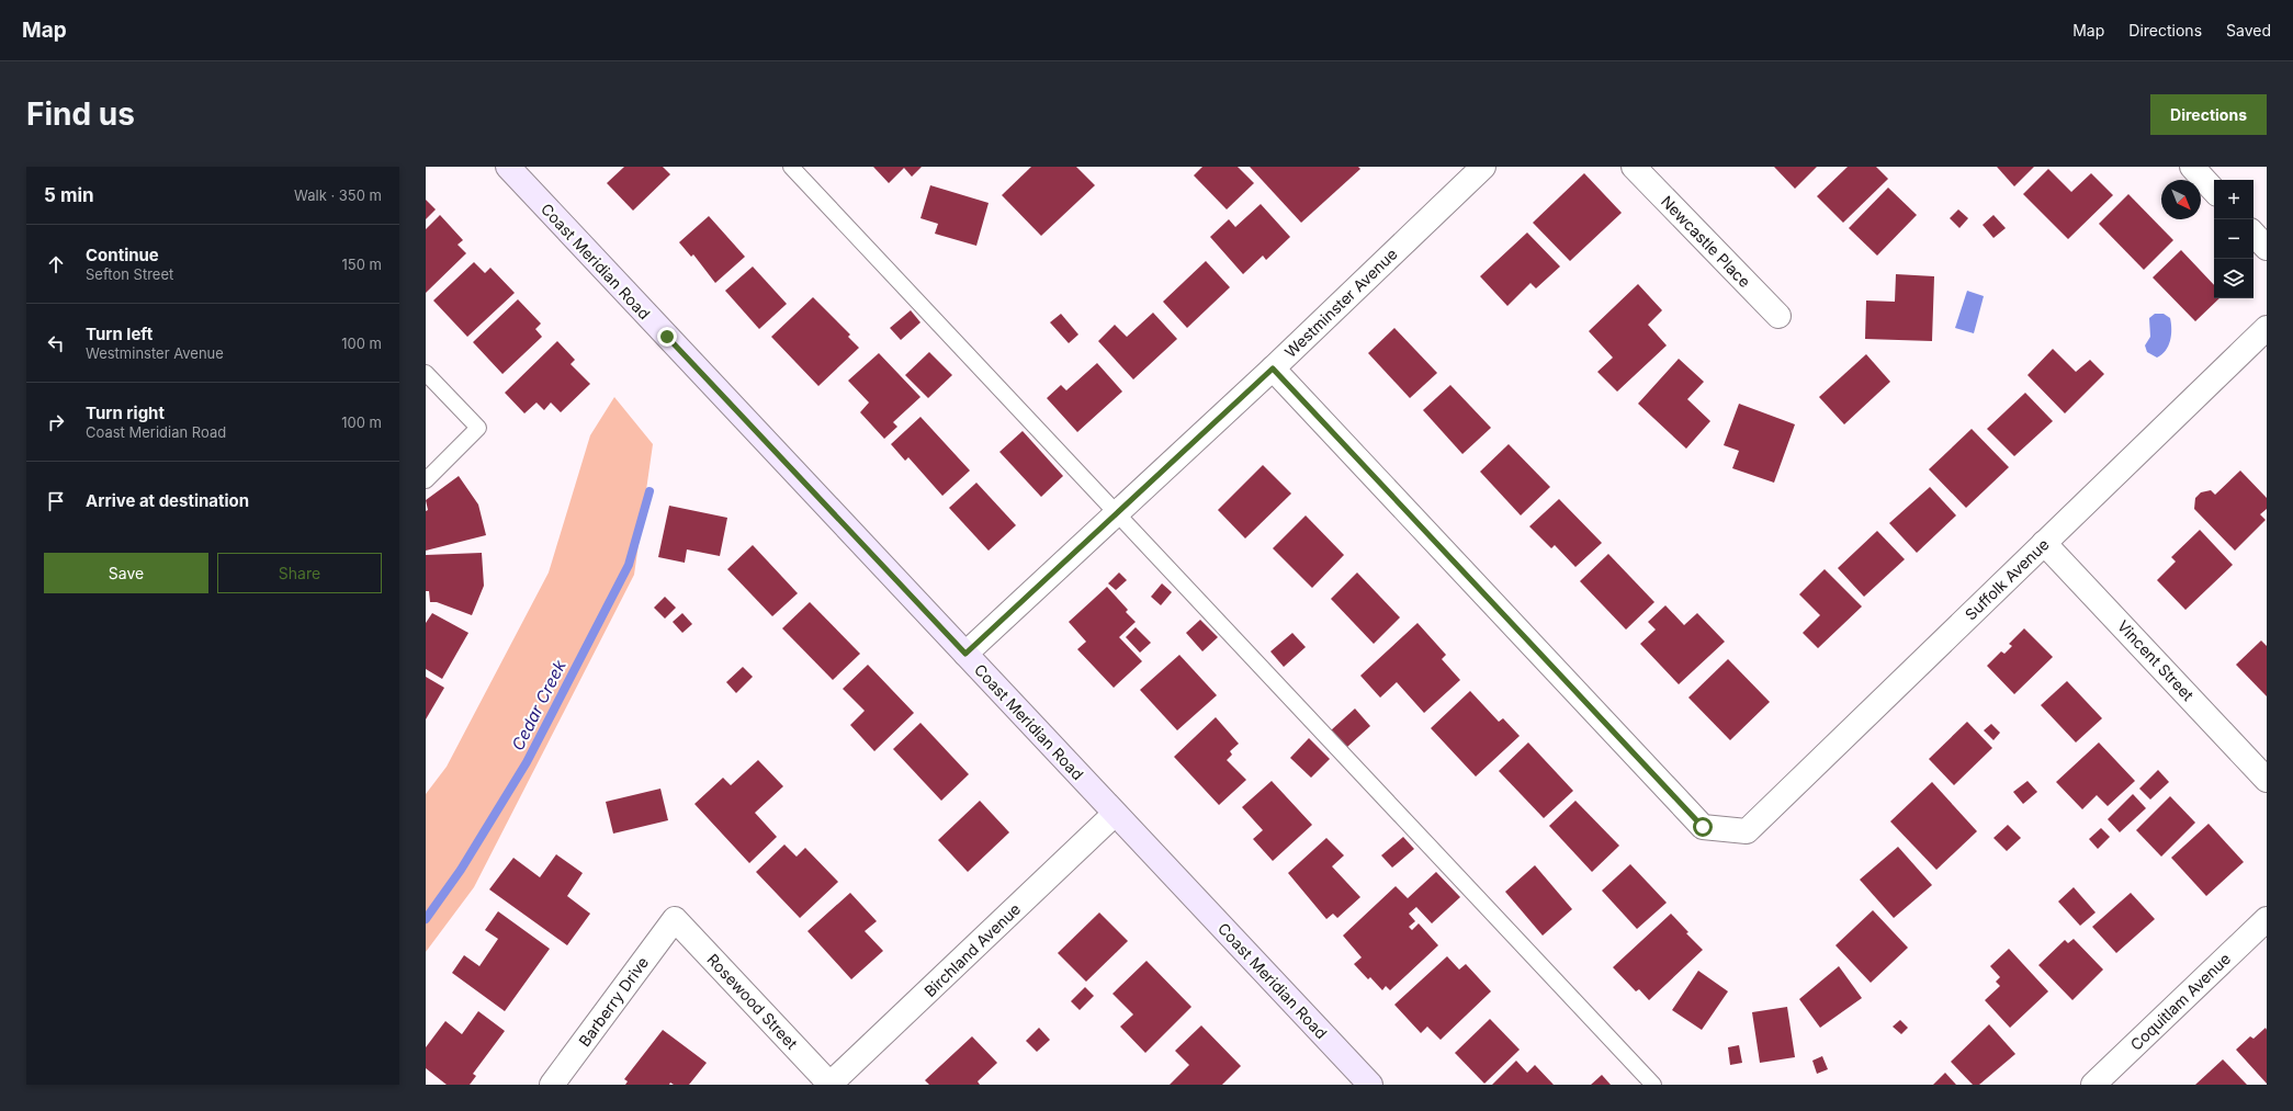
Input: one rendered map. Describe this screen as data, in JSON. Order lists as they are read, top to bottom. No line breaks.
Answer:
{"streets":{"main road":["Coast Meridian Road"],"street":["Newcastle Place","Westminster Avenue","Suffolk Avenue","Vincent Street","Birchland Avenue","Barberry Drive","Rosewood Street","Coquitlam Avenue"]},"crossings":[["Coast Meridian Road","Westminster Avenue"],["Coast Meridian Road","Birchland Avenue"],["Westminster Avenue","Suffolk Avenue"],["Suffolk Avenue","Vincent Street"],["Birchland Avenue","Rosewood Street"],["Barberry Drive","Rosewood Street"]],"water":["Cedar Creek"],"north":"bottom right","page":{"header":"Map","nav":["Map","Directions","Saved"],"buttons":["Directions",["Save","Share"]],"title":"Find us","heading":["5 min","Walk · 350 m"],"map_buttons":["+","−"],"list":[["Continue","Sefton Street","150 m"],["Turn left","Westminster Avenue","100 m"],["Turn right","Coast Meridian Road","100 m"],"Arrive at destination"]}}
